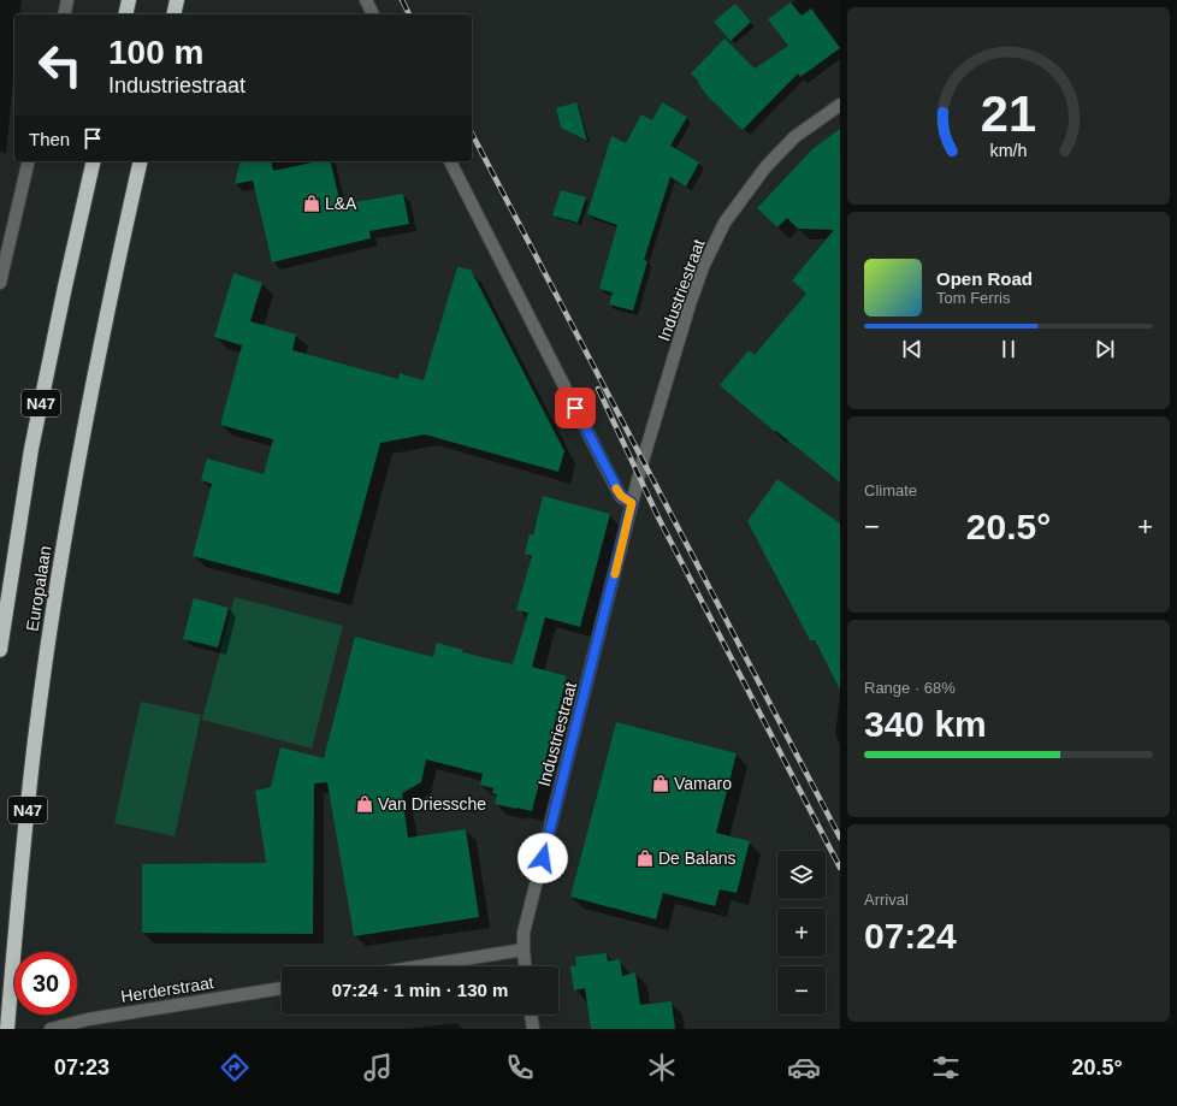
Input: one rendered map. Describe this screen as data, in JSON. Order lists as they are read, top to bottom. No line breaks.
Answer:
{"streets":{"highway":["N47","Europalaan"],"street":["Industriestraat","Herderstraat"]},"places":{"shop":["L&A","Vamaro","Van Driessche","De Balans"]},"page":{"turn":["100 m","Industriestraat"],"then":"Then","song":["Open Road","Tom Ferris"],"tile":["Climate",["Range · 68%","340 km"],["Arrival","07:24"]],"heat":["−","20.5°","+"],"map_buttons":["+","−"],"limit":"30","trip":"07:24 · 1 min · 130 m","tabs":["07:23","20.5°"],"gauge":["21","km/h"]}}
